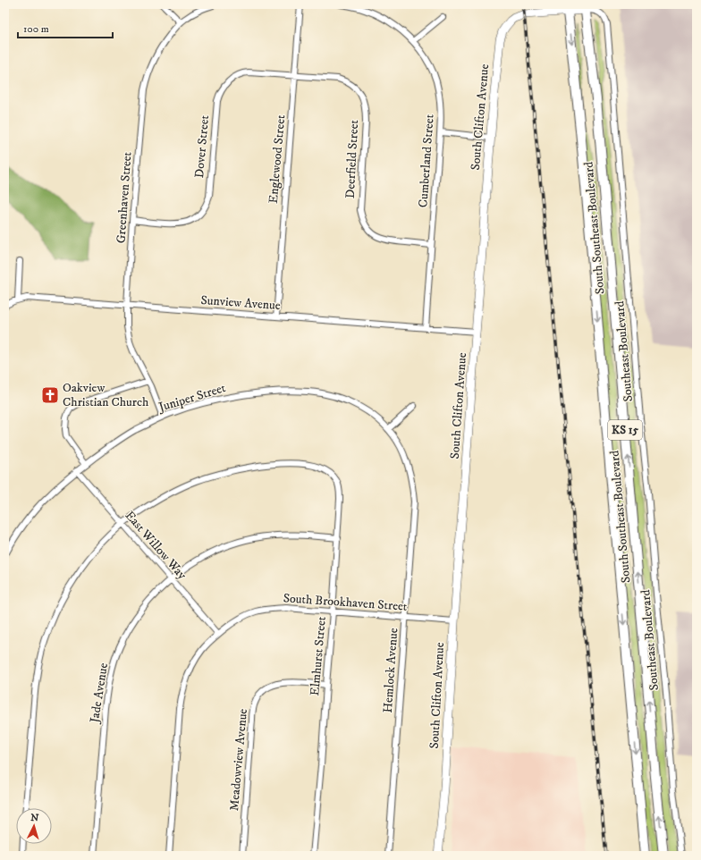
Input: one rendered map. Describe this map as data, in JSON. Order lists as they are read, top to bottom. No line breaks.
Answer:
{"streets":{"main road":["South Southeast Boulevard","KS 15"],"street":["South Clifton Avenue","Dover Street","Englewood Street","Deerfield Street","Cumberland Street","Greenhaven Street","Sunview Avenue","Southeast Boulevard","Juniper Street","East Willow Way","South Brookhaven Street","Elmhurst Street","Hemlock Avenue","Jade Avenue","Meadowview Avenue"]},"crossings":[["South Clifton Avenue","South Southeast Boulevard"],["South Clifton Avenue","Sunview Avenue"],["South Clifton Avenue","Southeast Boulevard"],["South Clifton Avenue","South Brookhaven Street"],["Dover Street","Englewood Street"],["Dover Street","Deerfield Street"],["Dover Street","Greenhaven Street"],["Englewood Street","Deerfield Street"],["Englewood Street","Sunview Avenue"],["Deerfield Street","Cumberland Street"],["Cumberland Street","Sunview Avenue"],["Greenhaven Street","Sunview Avenue"],["Greenhaven Street","Juniper Street"],["South Southeast Boulevard","Southeast Boulevard"],["Juniper Street","East Willow Way"],["Juniper Street","Hemlock Avenue"],["East Willow Way","South Brookhaven Street"],["East Willow Way","Elmhurst Street"],["East Willow Way","Jade Avenue"],["South Brookhaven Street","Elmhurst Street"],["South Brookhaven Street","Hemlock Avenue"],["Elmhurst Street","Jade Avenue"],["Elmhurst Street","Meadowview Avenue"]],"places":{"church":["Oakview Christian Church"]},"scale_bar":"100 m","north":"top"}
